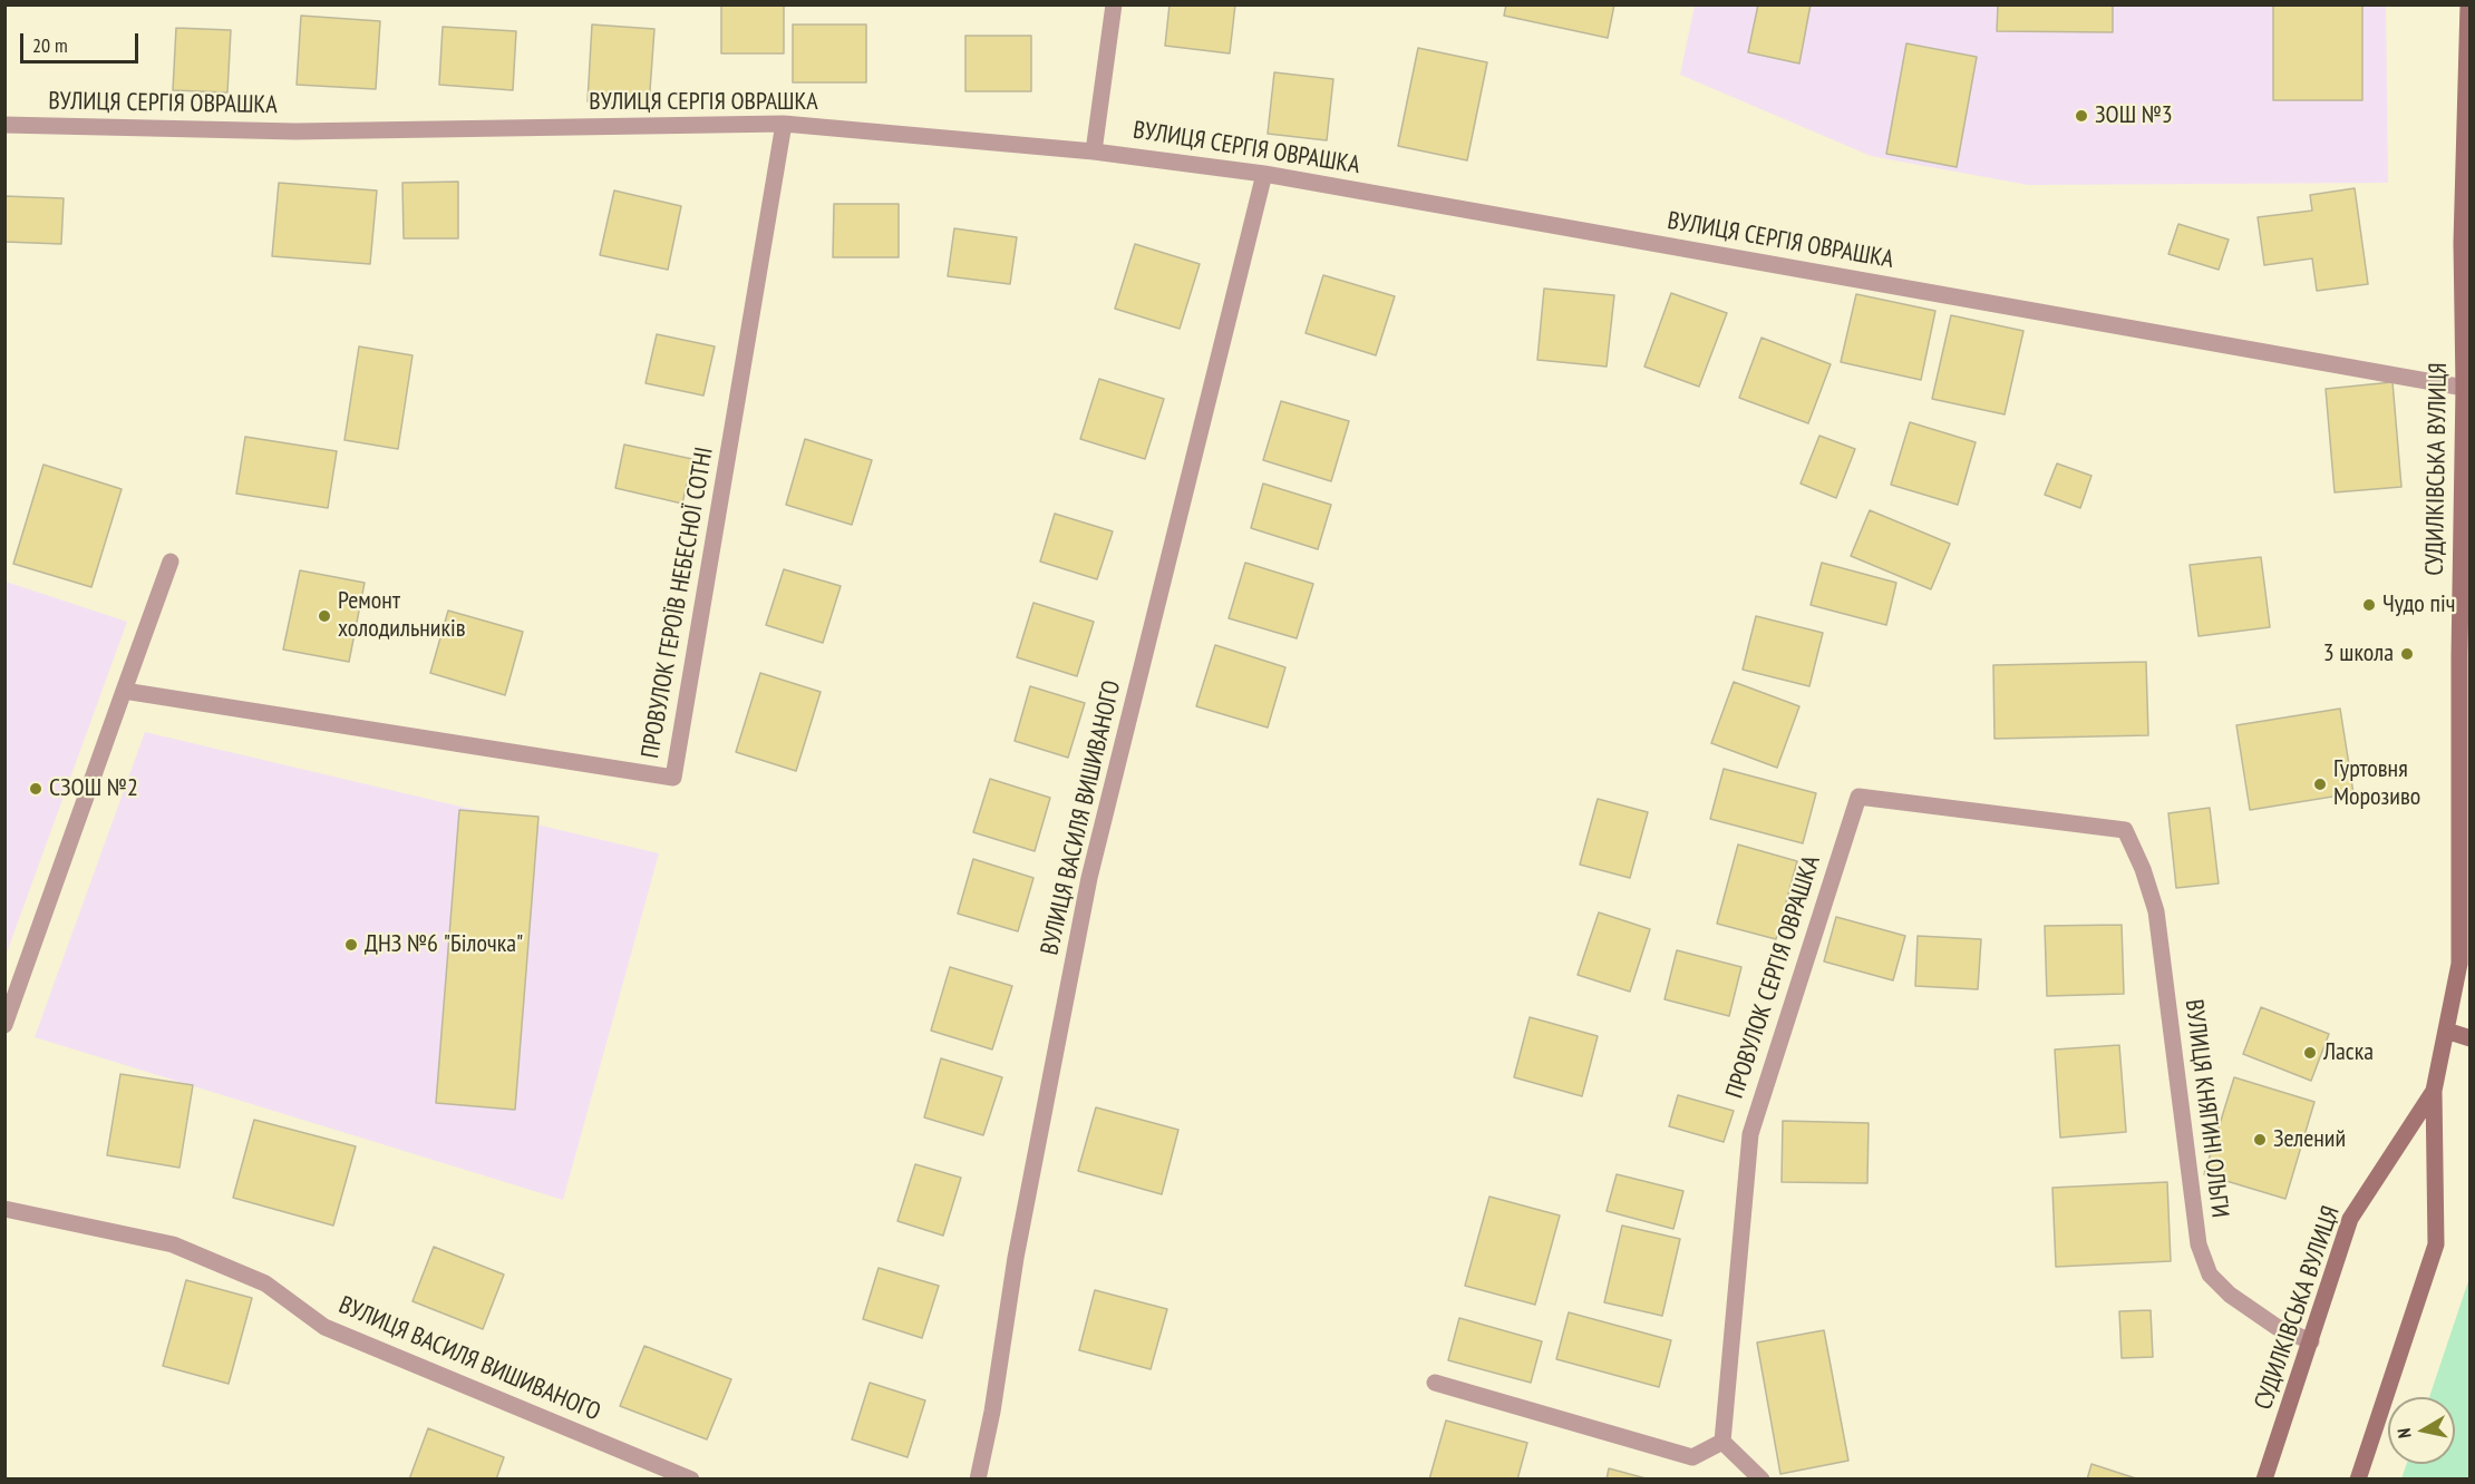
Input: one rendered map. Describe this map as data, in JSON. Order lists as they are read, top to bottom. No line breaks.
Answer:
{"streets":{"main road":["СУДИЛКІВСЬКА ВУЛИЦЯ"],"street":["ВУЛИЦЯ СЕРГІЯ ОВРАШКА","ПРОВУЛОК ГЕРОЇВ НЕБЕСНОЇ СОТНІ","ВУЛИЦЯ ВАСИЛЯ ВИШИВАНОГО","ПРОВУЛОК СЕРГІЯ ОВРАШКА","ВУЛИЦЯ КНЯГИНІ ОЛЬГИ"]},"crossings":[["ВУЛИЦЯ СЕРГІЯ ОВРАШКА","СУДИЛКІВСЬКА ВУЛИЦЯ"],["ВУЛИЦЯ СЕРГІЯ ОВРАШКА","ПРОВУЛОК ГЕРОЇВ НЕБЕСНОЇ СОТНІ"],["ВУЛИЦЯ СЕРГІЯ ОВРАШКА","ВУЛИЦЯ ВАСИЛЯ ВИШИВАНОГО"],["СУДИЛКІВСЬКА ВУЛИЦЯ","ВУЛИЦЯ КНЯГИНІ ОЛЬГИ"],["ПРОВУЛОК СЕРГІЯ ОВРАШКА","ВУЛИЦЯ КНЯГИНІ ОЛЬГИ"]],"places":["ЗОШ №3","Чудо піч","Ремонт холодильників","3 школа","Гуртовня Морозиво","СЗОШ №2","ДНЗ №6 \"Білочка\"","Ласка","Зелений"],"scale_bar":"20 m","north":"left"}
